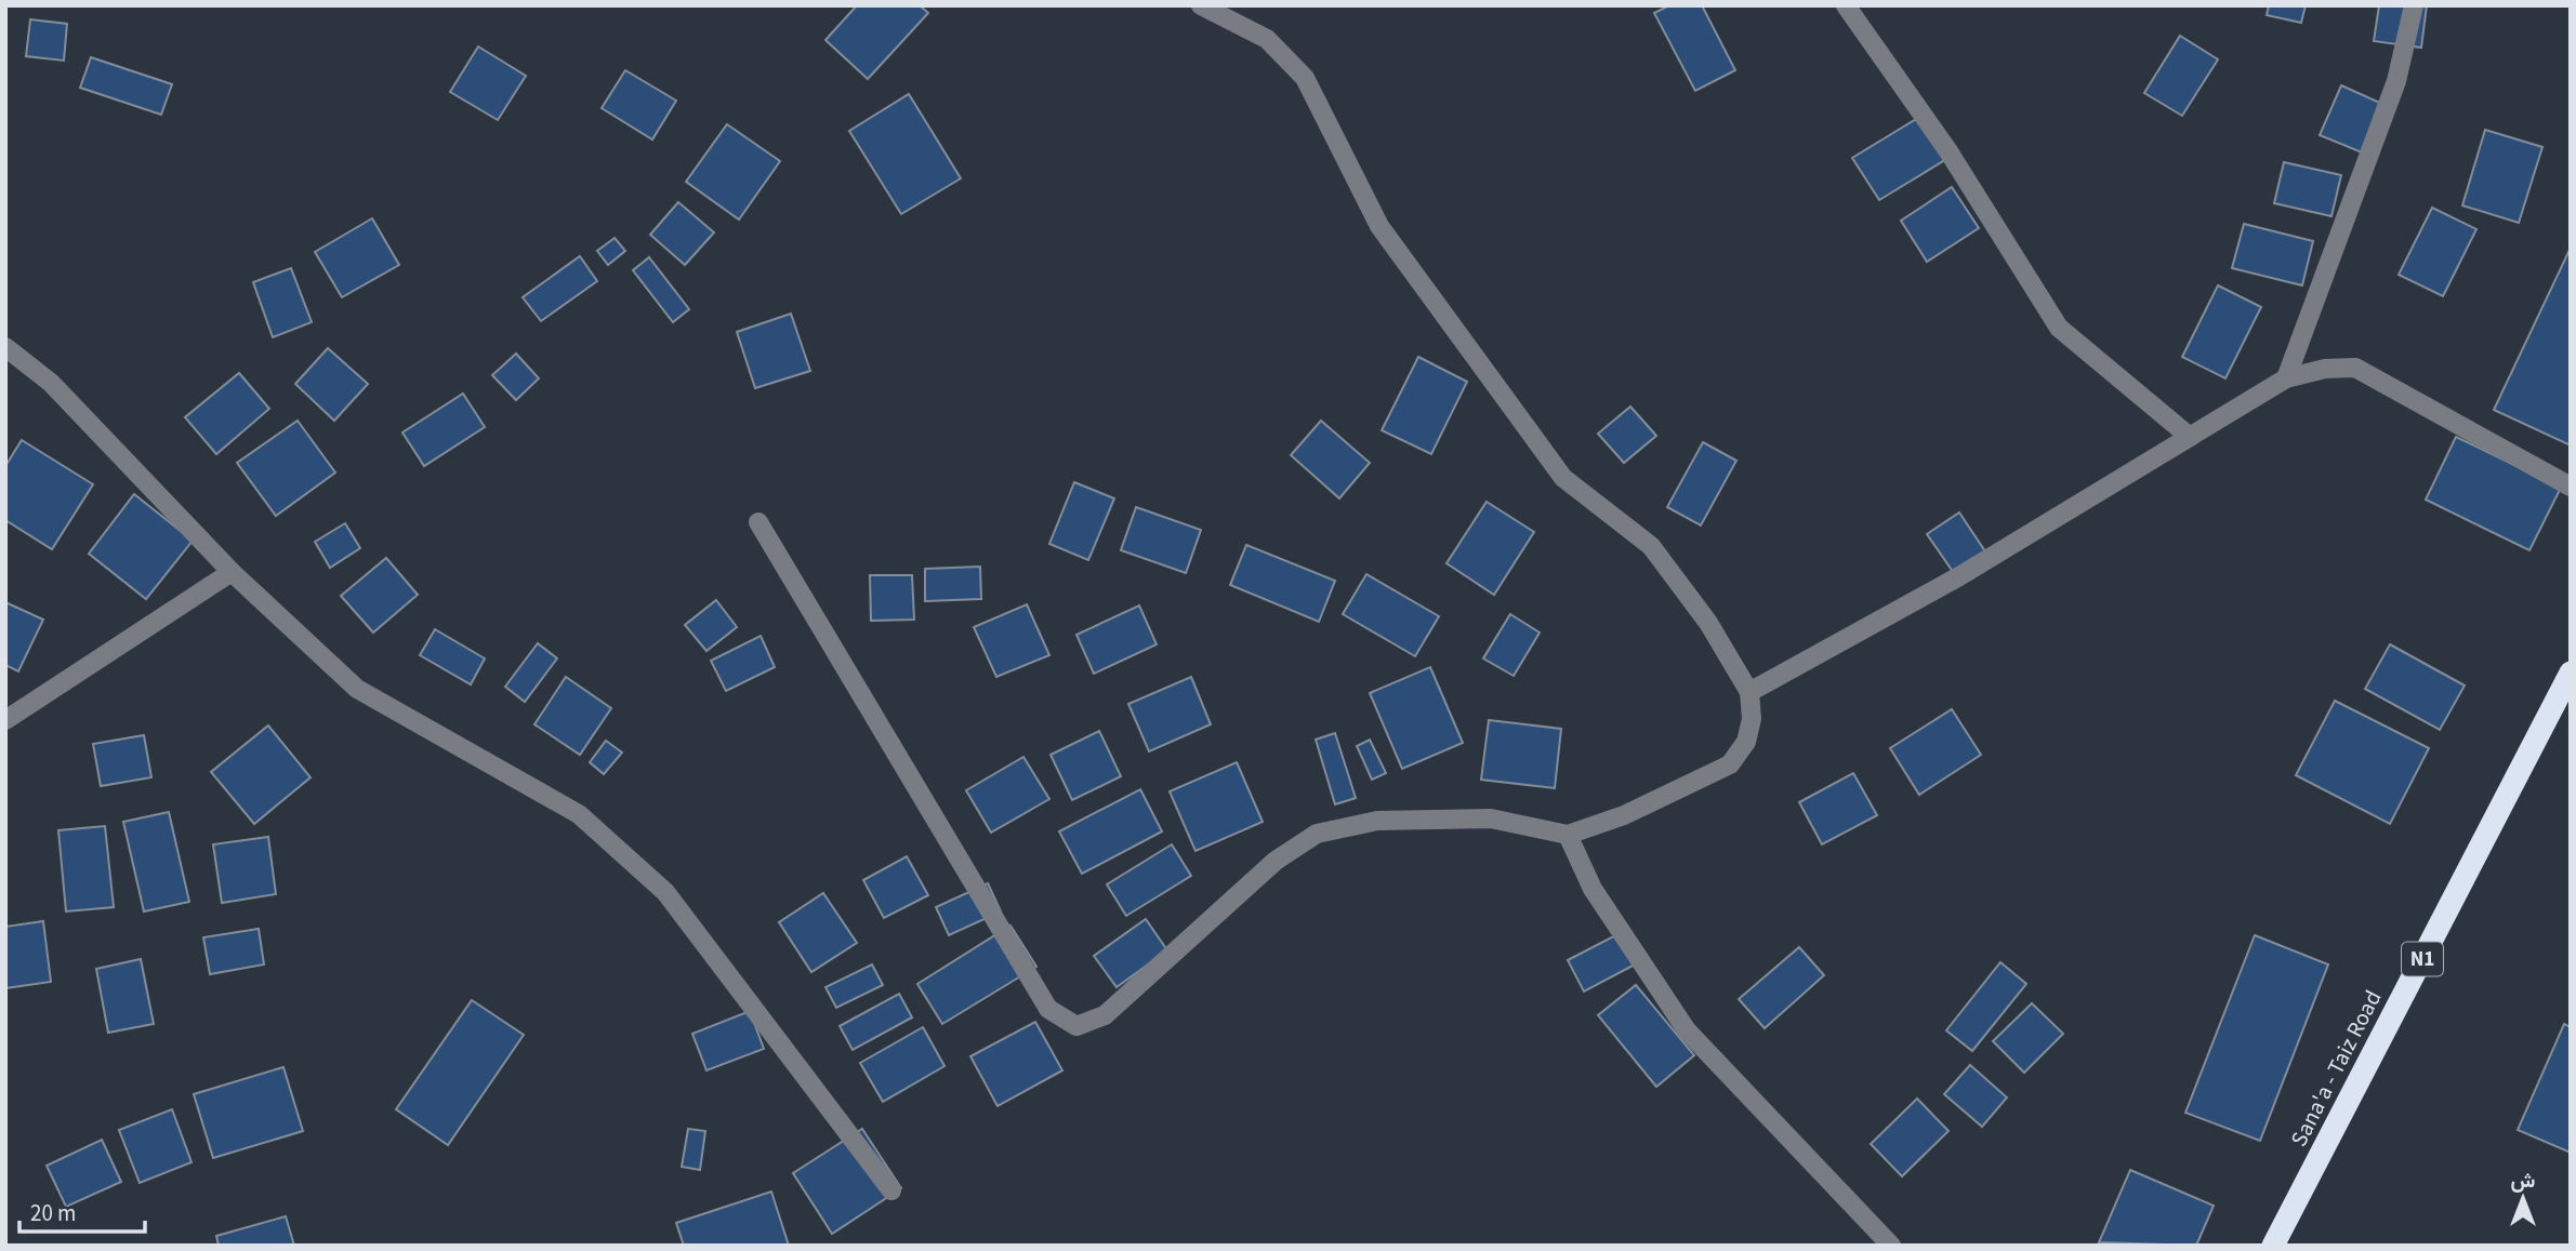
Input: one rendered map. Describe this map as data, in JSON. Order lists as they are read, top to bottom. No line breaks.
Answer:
{"streets":{"highway":["N1","Sana'a - Taiz Road"]},"scale_bar":"20 m","north":"top"}
